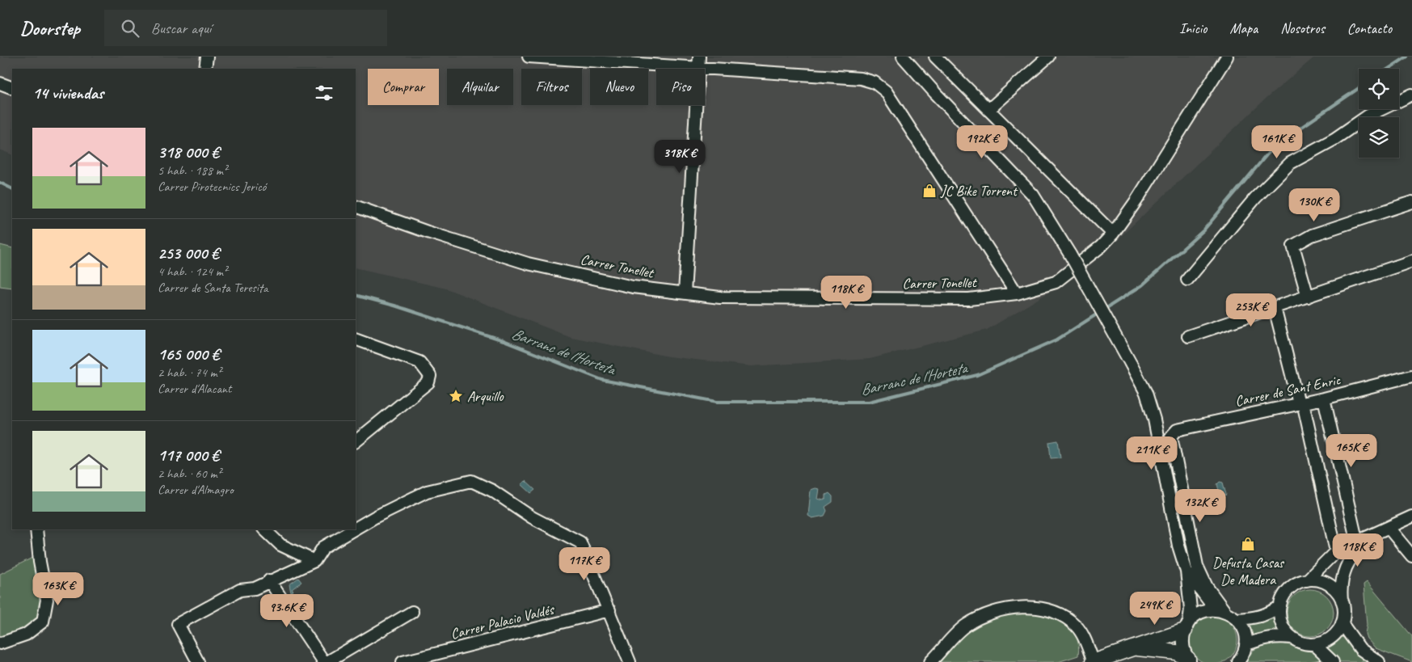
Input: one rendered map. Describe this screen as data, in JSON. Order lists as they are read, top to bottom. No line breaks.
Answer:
{"streets":{"street":["Carrer Tonellet","Carrer de Sant Enric","Carrer Palacio Valdés"]},"water":["Barranc de l'Horteta"],"places":{"shop":["JC Bike Torrent","Defusta Casas De Madera"],"place":["Arquillo"]},"page":{"header":"Doorstep","search":"Buscar aquí","nav":["Inicio","Mapa","Nosotros","Contacto"],"chip":["Comprar","Alquilar","Filtros","Nuevo","Piso"],"heading":"14 viviendas","list":[{"name":"318 000 €","note":"5 hab. · 188 m² · Carrer Pirotecnics Jericó"},{"name":"253 000 €","note":"4 hab. · 124 m² · Carrer de Santa Teresita"},{"name":"165 000 €","note":"2 hab. · 74 m² · Carrer d'Alacant"},{"name":"117 000 €","note":"2 hab. · 60 m² · Carrer d'Almagro"}],"price":["192K €","161K €","318K €","130K €","118K €","253K €","165K €","211K €","132K €","118K €","117K €","163K €","249K €","93.6K €"]}}
